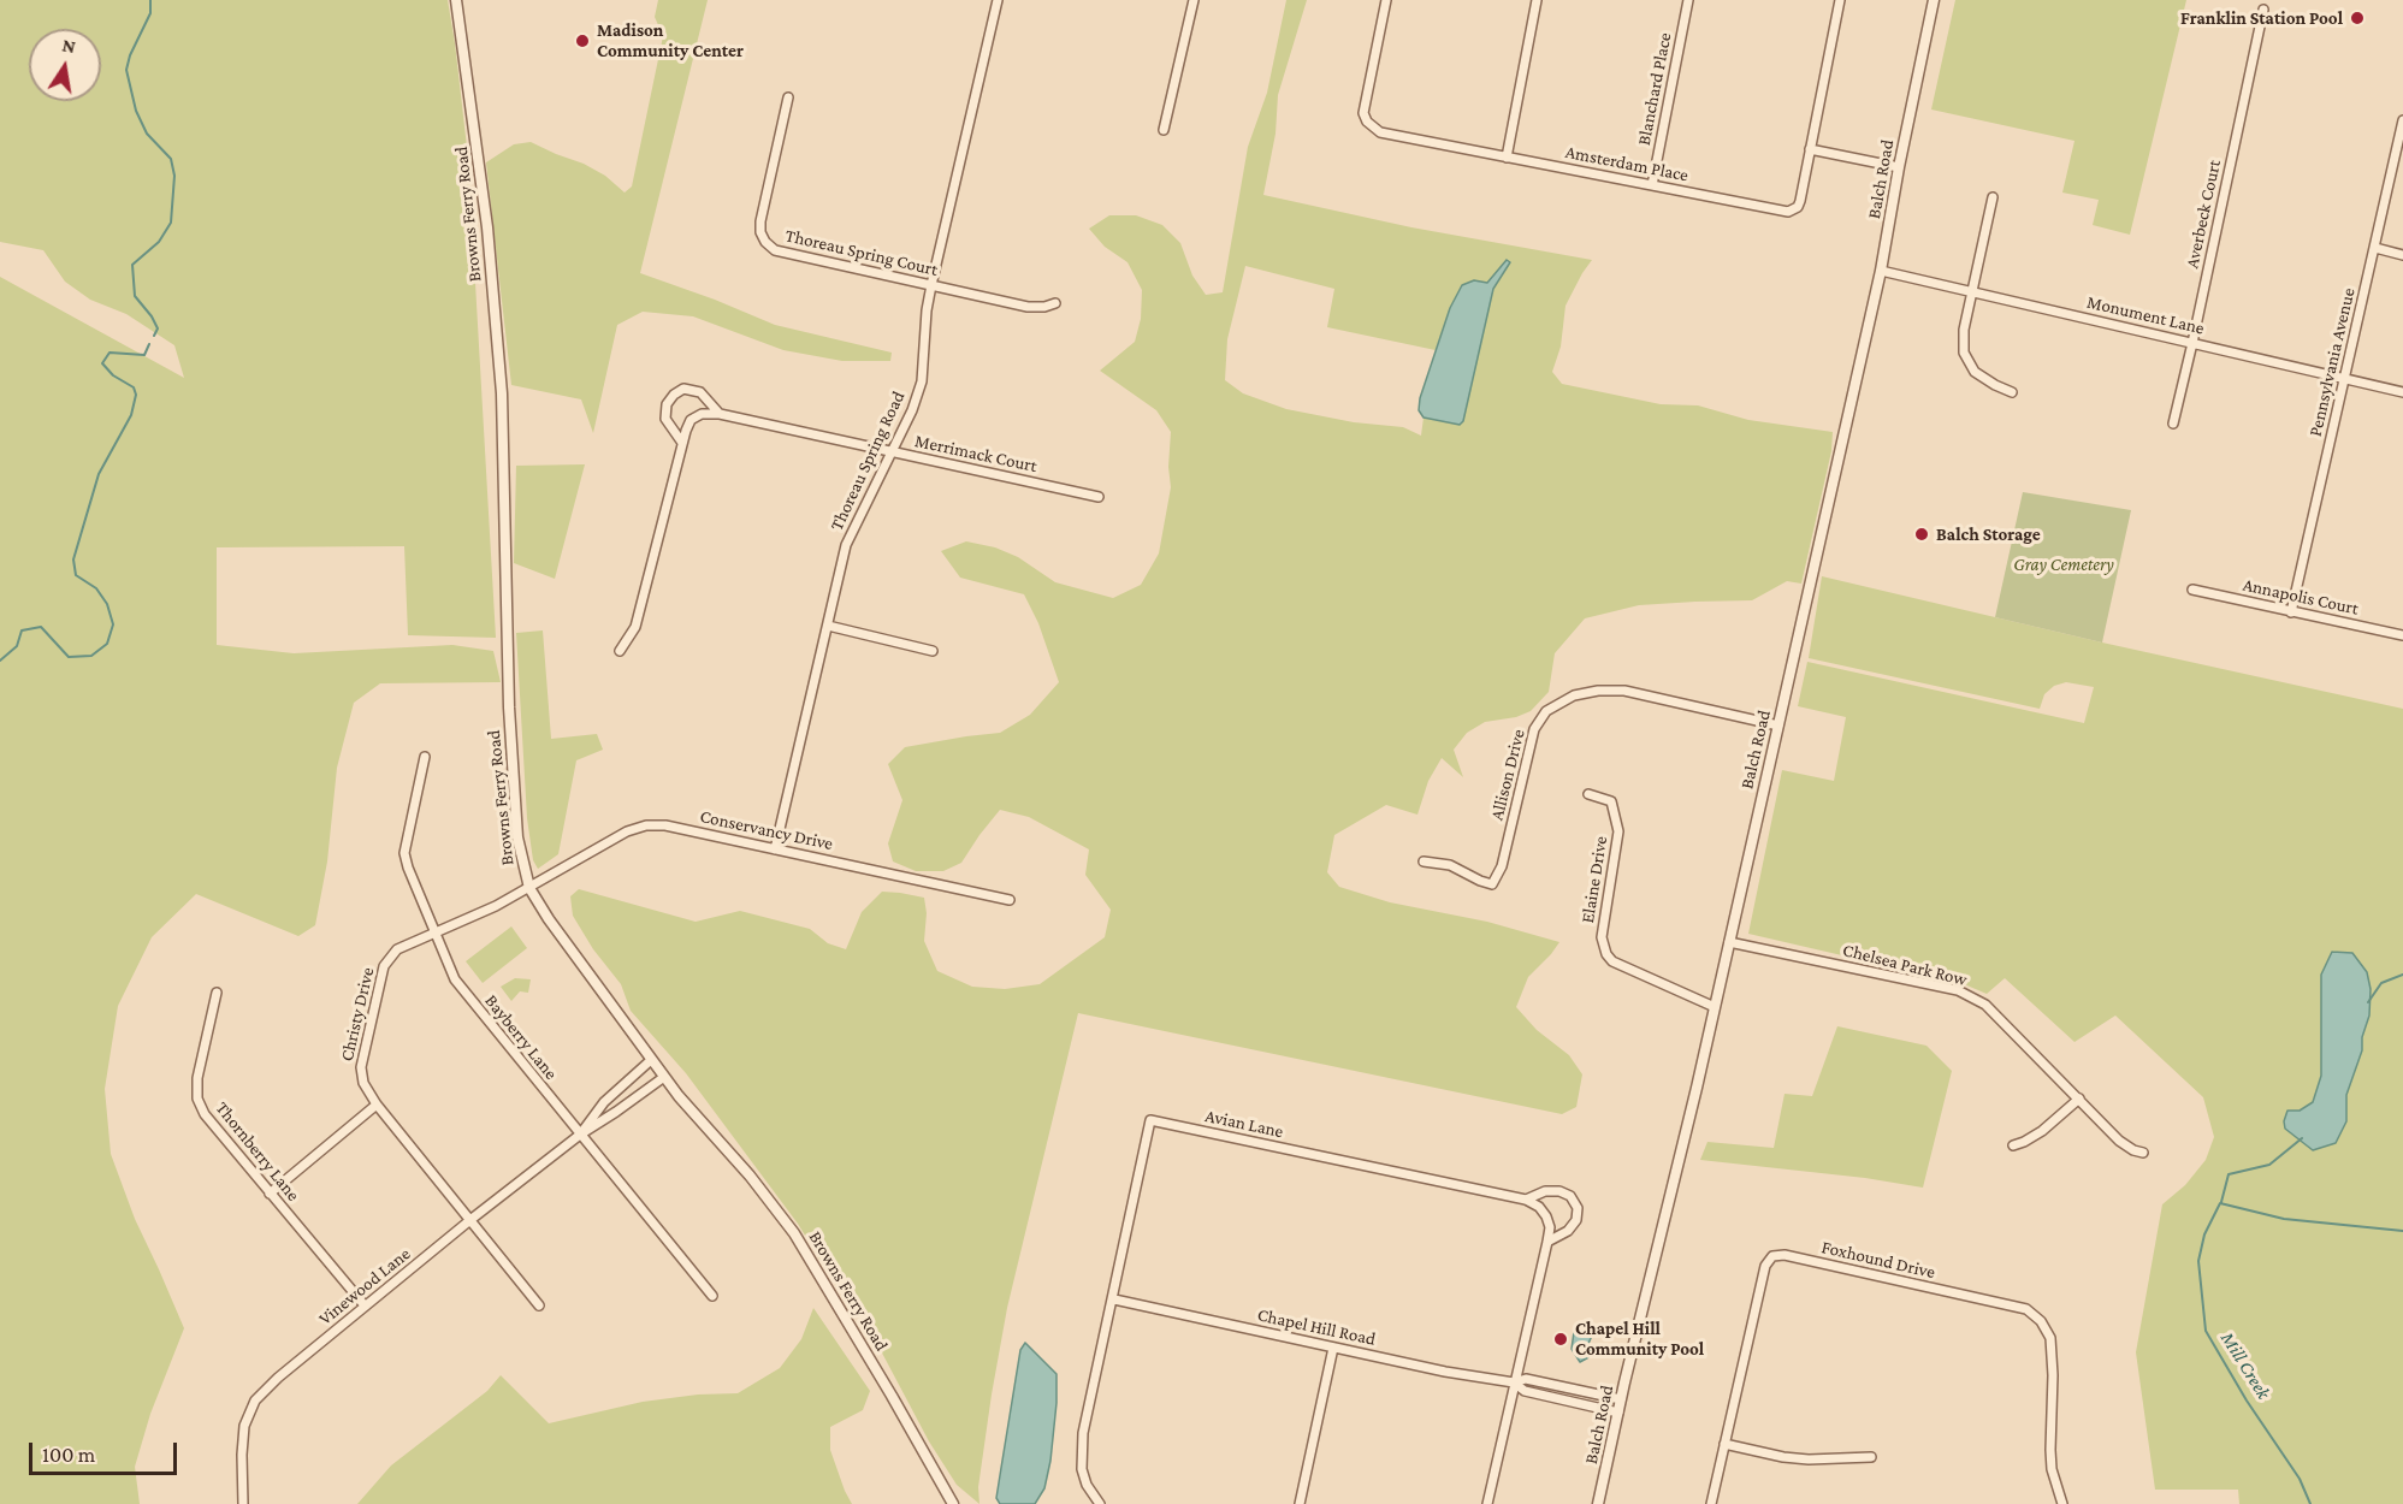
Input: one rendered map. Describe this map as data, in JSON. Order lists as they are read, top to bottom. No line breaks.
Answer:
{"streets":{"street":["Blanchard Place","Amsterdam Place","Balch Road","Browns Ferry Road","Averbeck Court","Thoreau Spring Court","Monument Lane","Pennsylvania Avenue","Merrimack Court","Thoreau Spring Road","Annapolis Court","Allison Drive","Conservancy Drive","Elaine Drive","Chelsea Park Row","Christy Drive","Bayberry Lane","Avian Lane","Thornberry Lane","Foxhound Drive","Vinewood Lane","Chapel Hill Road"]},"crossings":[["Blanchard Place","Amsterdam Place"],["Balch Road","Monument Lane"],["Balch Road","Allison Drive"],["Balch Road","Elaine Drive"],["Balch Road","Chelsea Park Row"],["Balch Road","Chapel Hill Road"],["Browns Ferry Road","Conservancy Drive"],["Browns Ferry Road","Christy Drive"],["Browns Ferry Road","Vinewood Lane"],["Averbeck Court","Monument Lane"],["Thoreau Spring Court","Thoreau Spring Road"],["Monument Lane","Pennsylvania Avenue"],["Pennsylvania Avenue","Annapolis Court"],["Merrimack Court","Thoreau Spring Road"],["Thoreau Spring Road","Conservancy Drive"],["Conservancy Drive","Christy Drive"],["Christy Drive","Bayberry Lane"],["Christy Drive","Vinewood Lane"],["Bayberry Lane","Vinewood Lane"],["Avian Lane","Chapel Hill Road"],["Thornberry Lane","Vinewood Lane"]],"water":["Mill Creek"],"parks":["Gray Cemetery"],"places":["Franklin Station Pool","Madison Community Center","Balch Storage","Chapel Hill Community Pool"],"scale_bar":"100 m","north":"top"}
